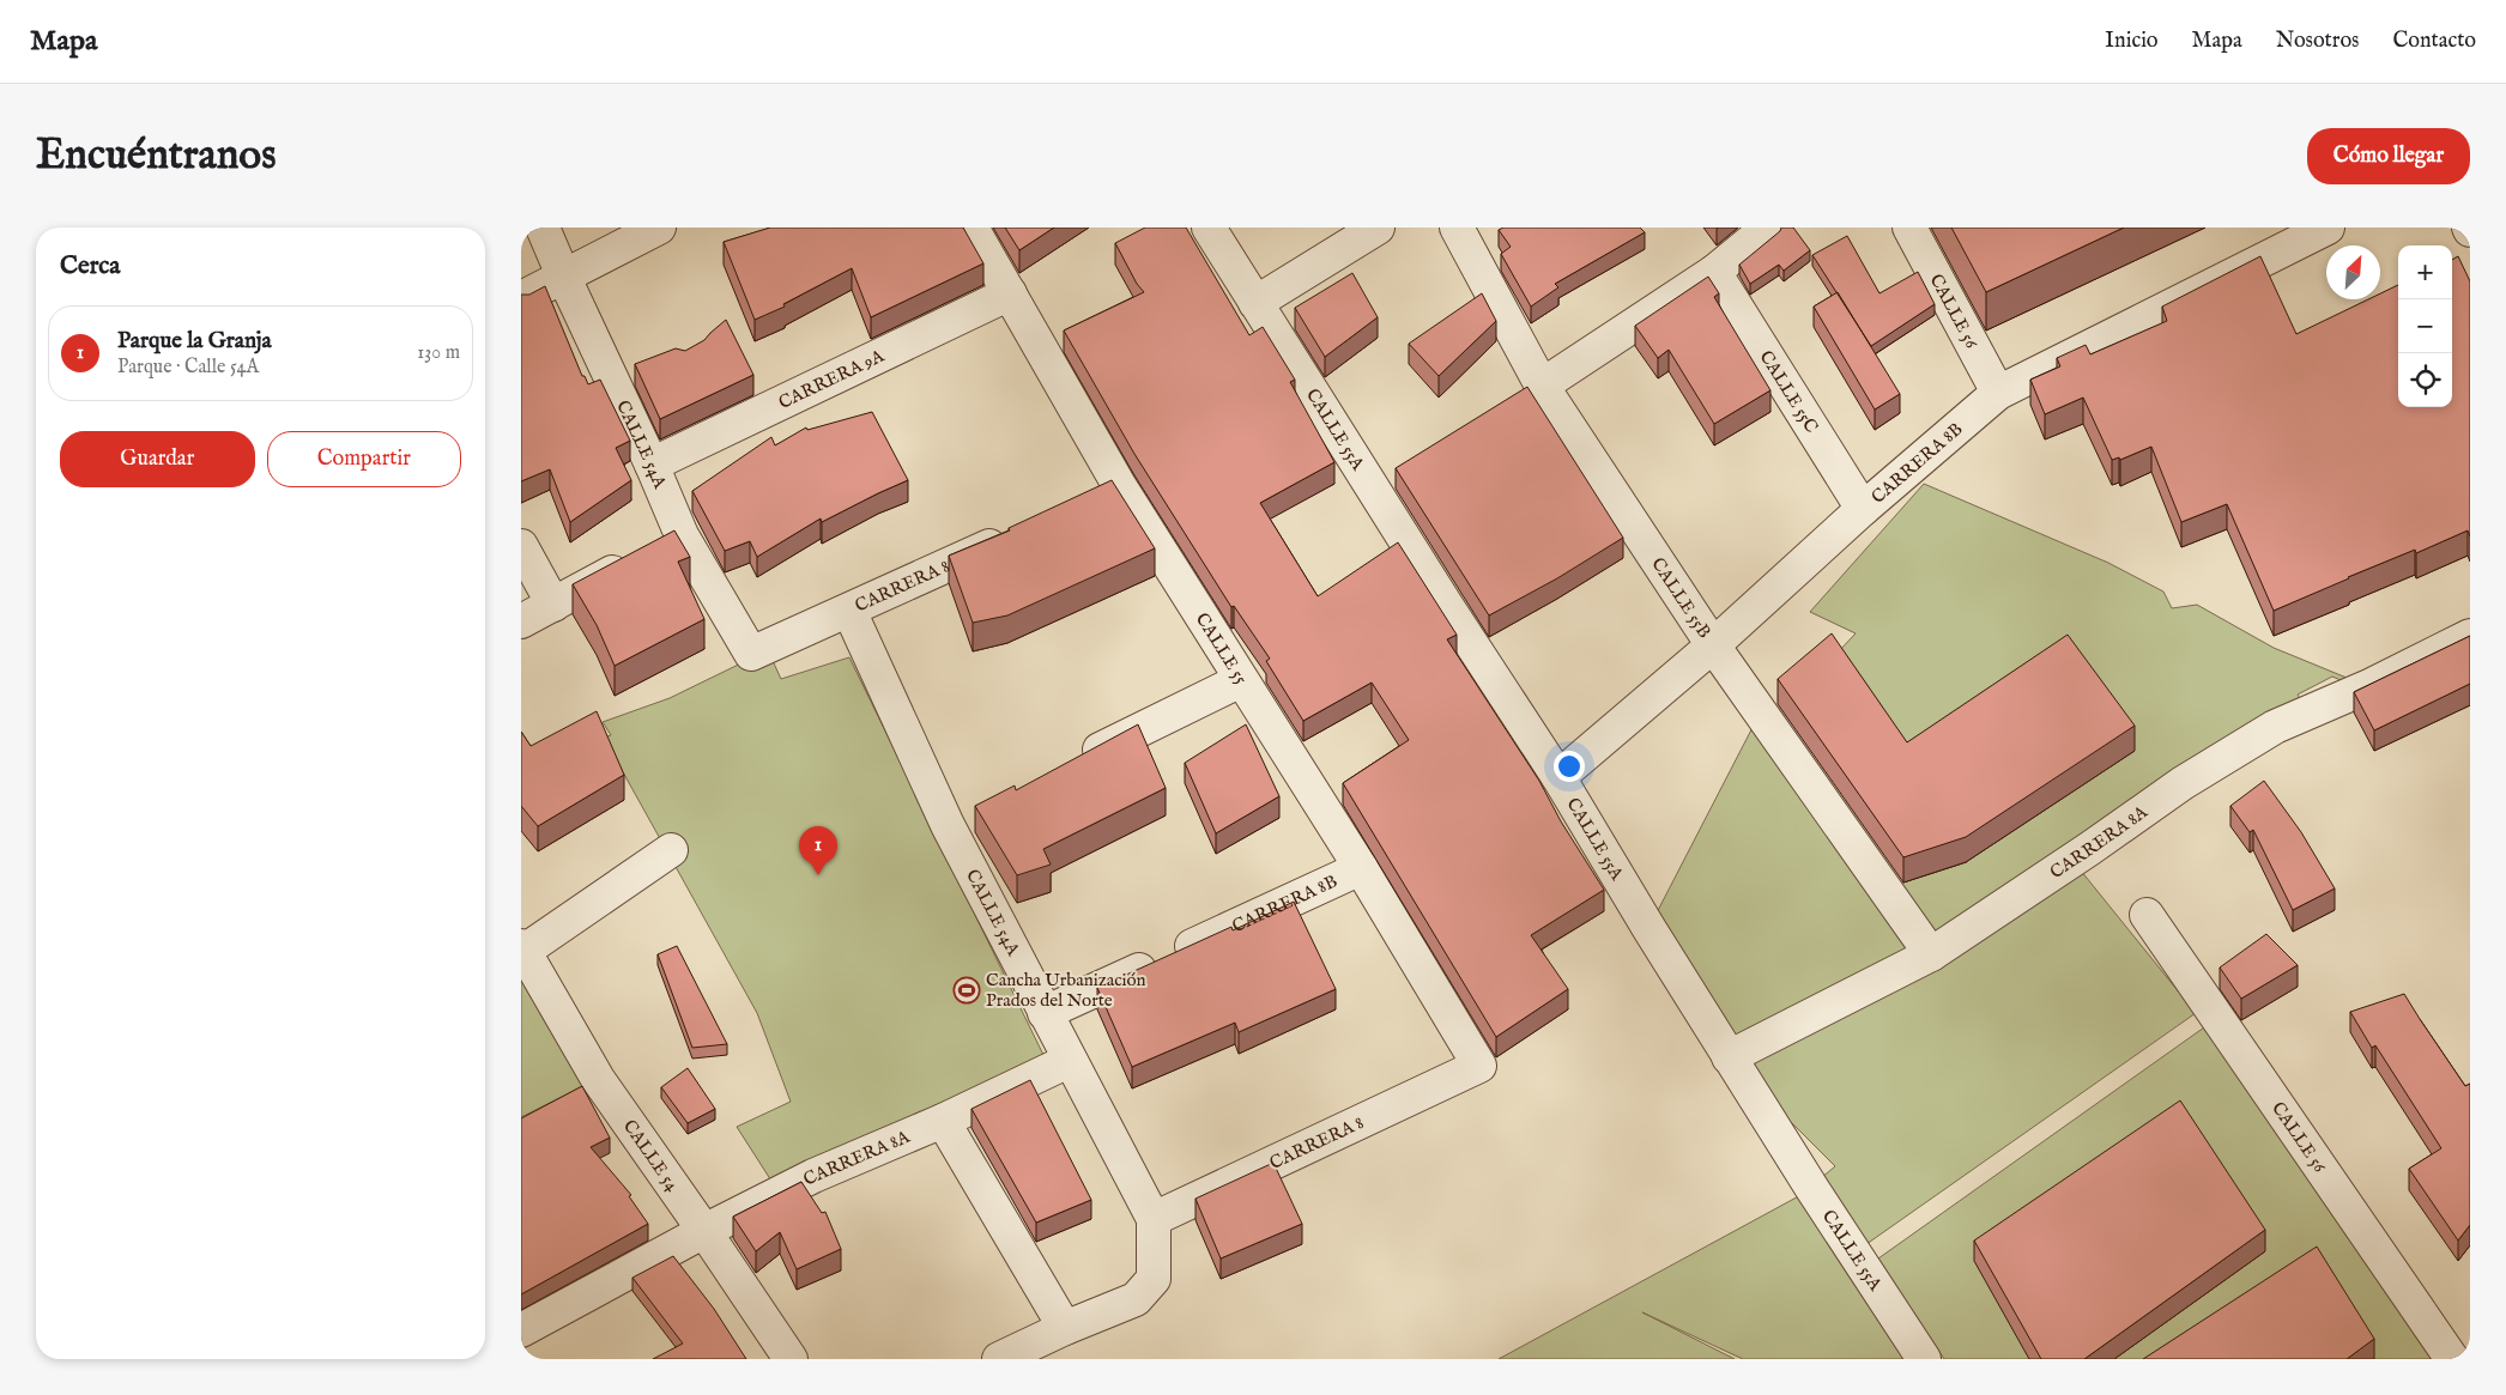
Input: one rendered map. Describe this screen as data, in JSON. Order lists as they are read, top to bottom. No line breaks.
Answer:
{"streets":{"street":["CALLE 56","CARRERA 9A","CALLE 55C","CALLE 55A","CALLE 54A","CARRERA 8B","CARRERA 8","CALLE 55B","CALLE 55","CARRERA 8A","CALLE 54"]},"crossings":[["CALLE 56","CARRERA 8B"],["CARRERA 9A","CALLE 54A"],["CARRERA 9A","CALLE 55"],["CALLE 55C","CARRERA 8B"],["CALLE 55A","CARRERA 8B"],["CALLE 55A","CARRERA 8A"],["CALLE 54A","CARRERA 8B"],["CALLE 54A","CARRERA 8"],["CALLE 54A","CARRERA 8A"],["CARRERA 8B","CALLE 55B"],["CARRERA 8B","CALLE 55"],["CARRERA 8","CALLE 55"],["CALLE 55B","CARRERA 8A"],["CARRERA 8A","CALLE 54"]],"places":{"sports":["Cancha Urbanización Prados del Norte"]},"north":"top right","page":{"header":"Mapa","nav":["Inicio","Mapa","Nosotros","Contacto"],"buttons":["Cómo llegar",["Guardar","Compartir"]],"title":"Encuéntranos","heading":"Cerca","map_buttons":["+","−"],"list":[{"mark":"1","name":"Parque la Granja","note":"Parque · Calle 54A","value":"130 m"}],"pins":"1"}}
